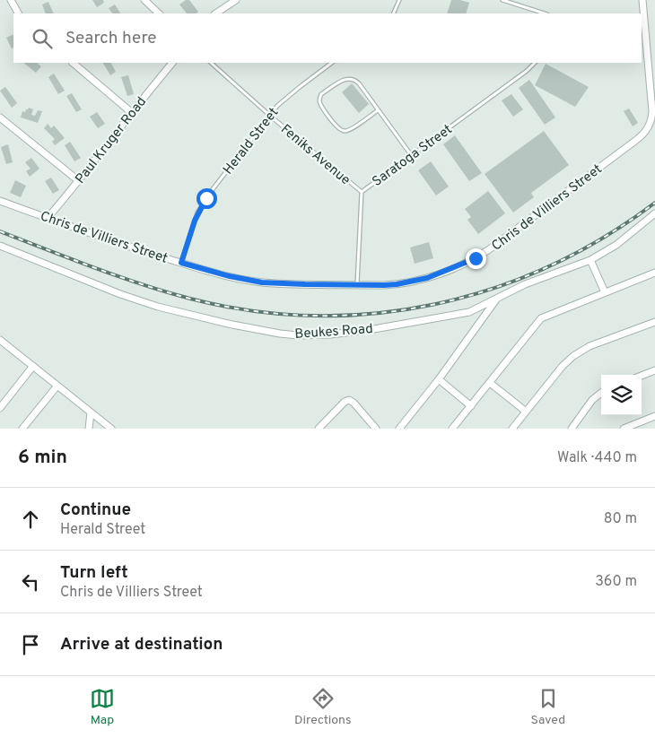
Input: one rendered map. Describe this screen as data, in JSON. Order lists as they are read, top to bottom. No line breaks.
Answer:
{"streets":{"street":["Paul Kruger Road","Chris de Villiers Street","Beukes Road"],"lane":["Herald Street","Feniks Avenue","Saratoga Street"]},"crossings":[["Paul Kruger Road","Chris de Villiers Street"],["Herald Street","Feniks Avenue"],["Herald Street","Chris de Villiers Street"],["Feniks Avenue","Saratoga Street"],["Saratoga Street","Chris de Villiers Street"]],"page":{"search":"Search here","heading":["6 min","Walk · 440 m"],"list":[["Continue","Herald Street","80 m"],["Turn left","Chris de Villiers Street","360 m"],"Arrive at destination"],"nav":["Map","Directions","Saved"]}}
